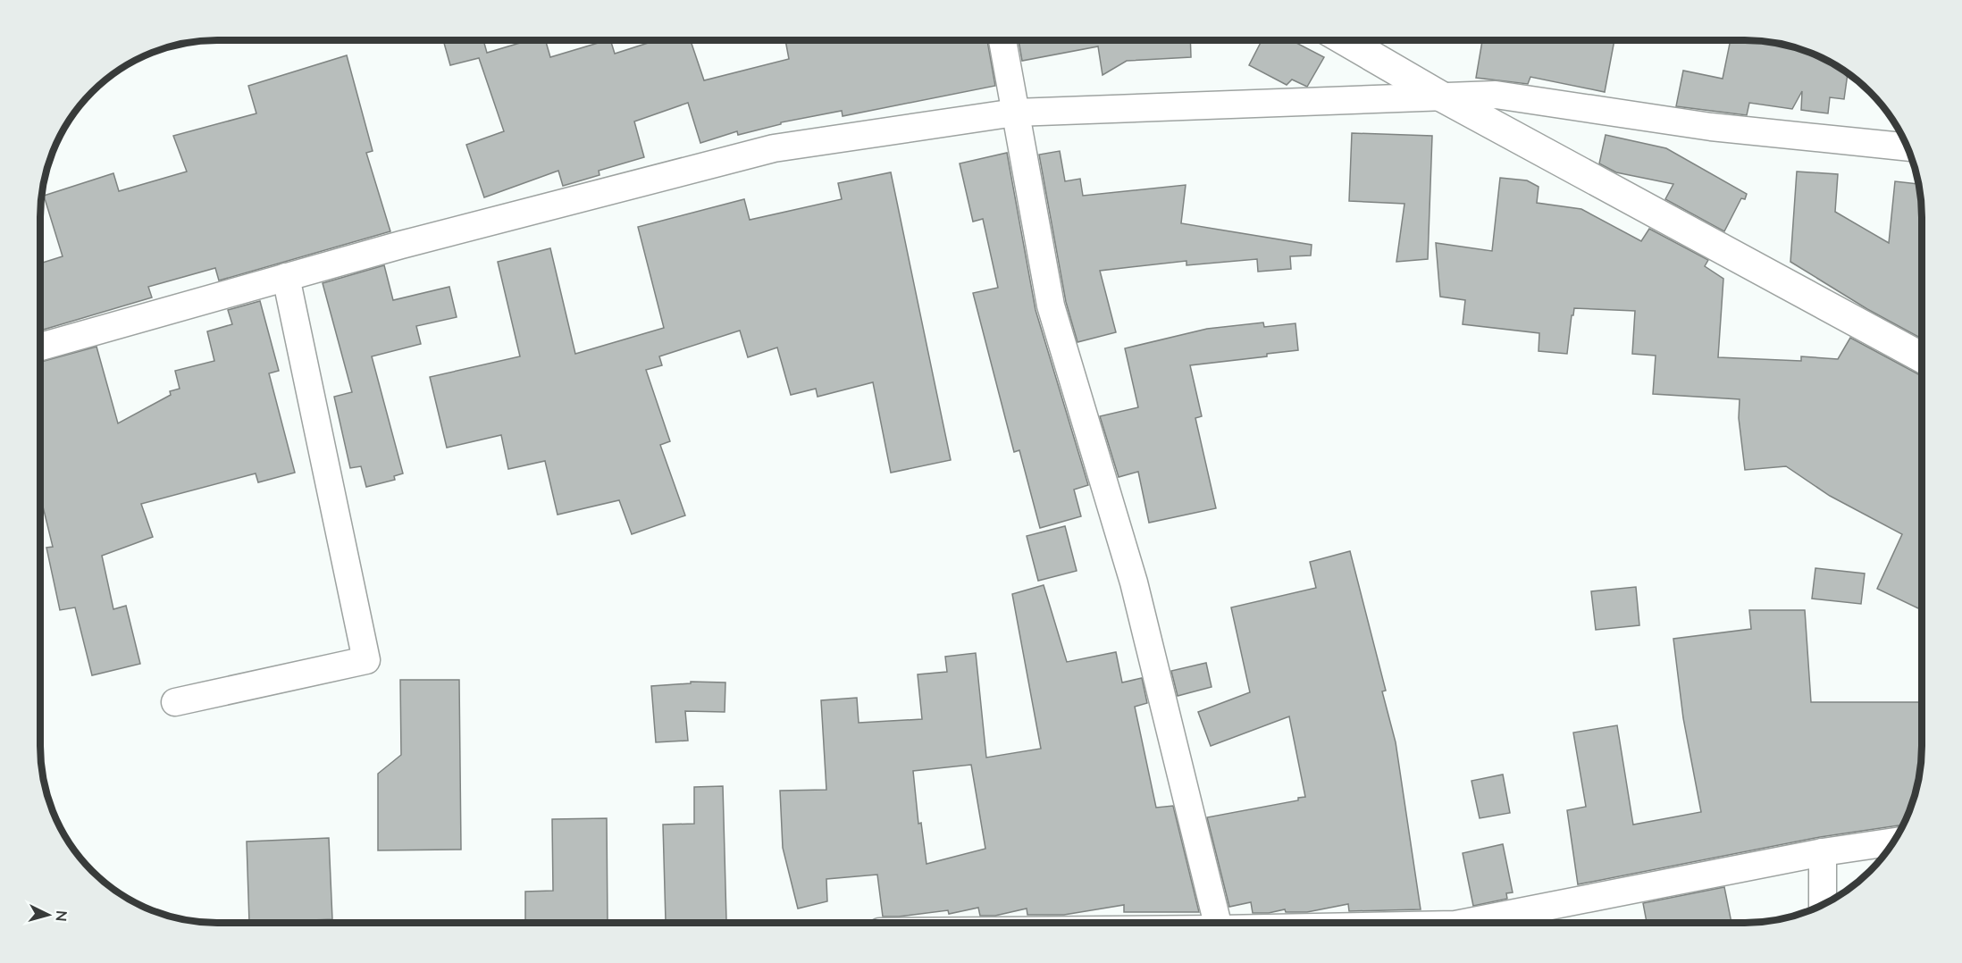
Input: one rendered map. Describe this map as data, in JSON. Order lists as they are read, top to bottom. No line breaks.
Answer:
{"north":"right"}
